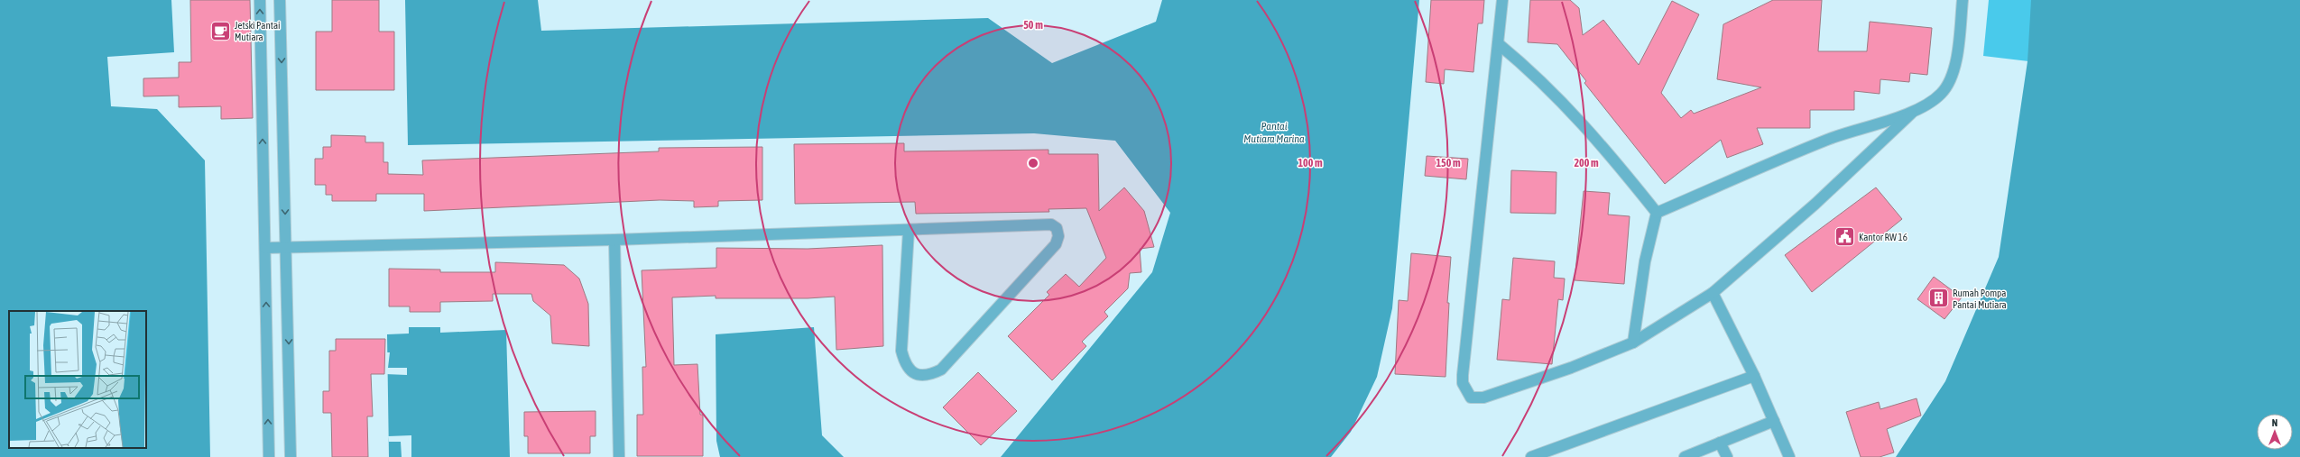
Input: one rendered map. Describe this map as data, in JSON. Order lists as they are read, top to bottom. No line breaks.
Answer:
{"water":["Pantai Mutiara Marina"],"places":{"cafe":["Jetski Pantai Mutiara"],"public building":["Kantor RW 16"],"building":["Rumah Pompa Pantai Mutiara"]},"north":"top","rings":["50 m","100 m","150 m","200 m"]}
